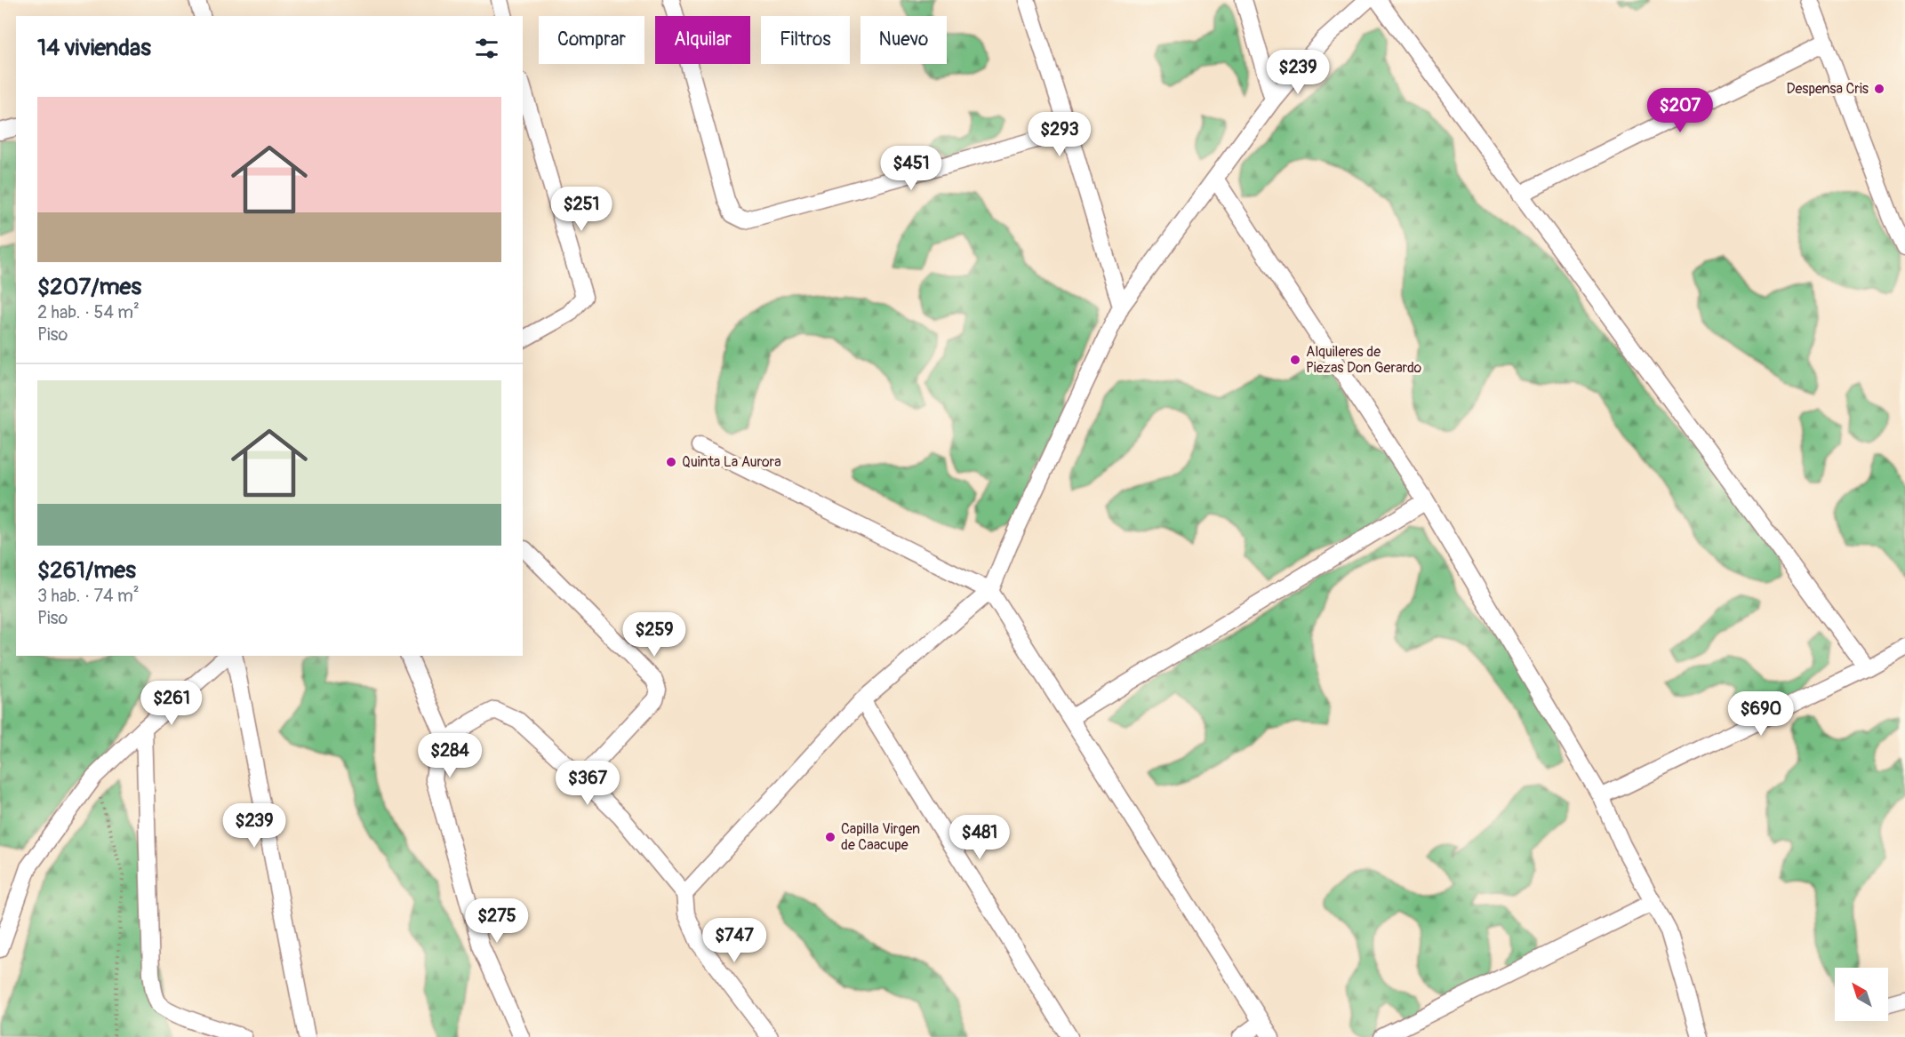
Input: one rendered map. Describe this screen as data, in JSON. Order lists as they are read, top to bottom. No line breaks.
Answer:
{"places":["Despensa Cris","Alquileres de Piezas Don Gerardo","Quinta La Aurora","Capilla Virgen de Caacupe"],"north":"top left","page":{"chip":["Comprar","Alquilar","Filtros","Nuevo"],"heading":"14 viviendas","price":["$239","$207","$293","$451","$251","$259","$261","$690","$284","$367","$239","$481","$275","$747"],"list":[{"name":"$207/mes","note":"2 hab. · 54 m² · Piso"},{"name":"$261/mes","note":"3 hab. · 74 m² · Piso"}]}}
